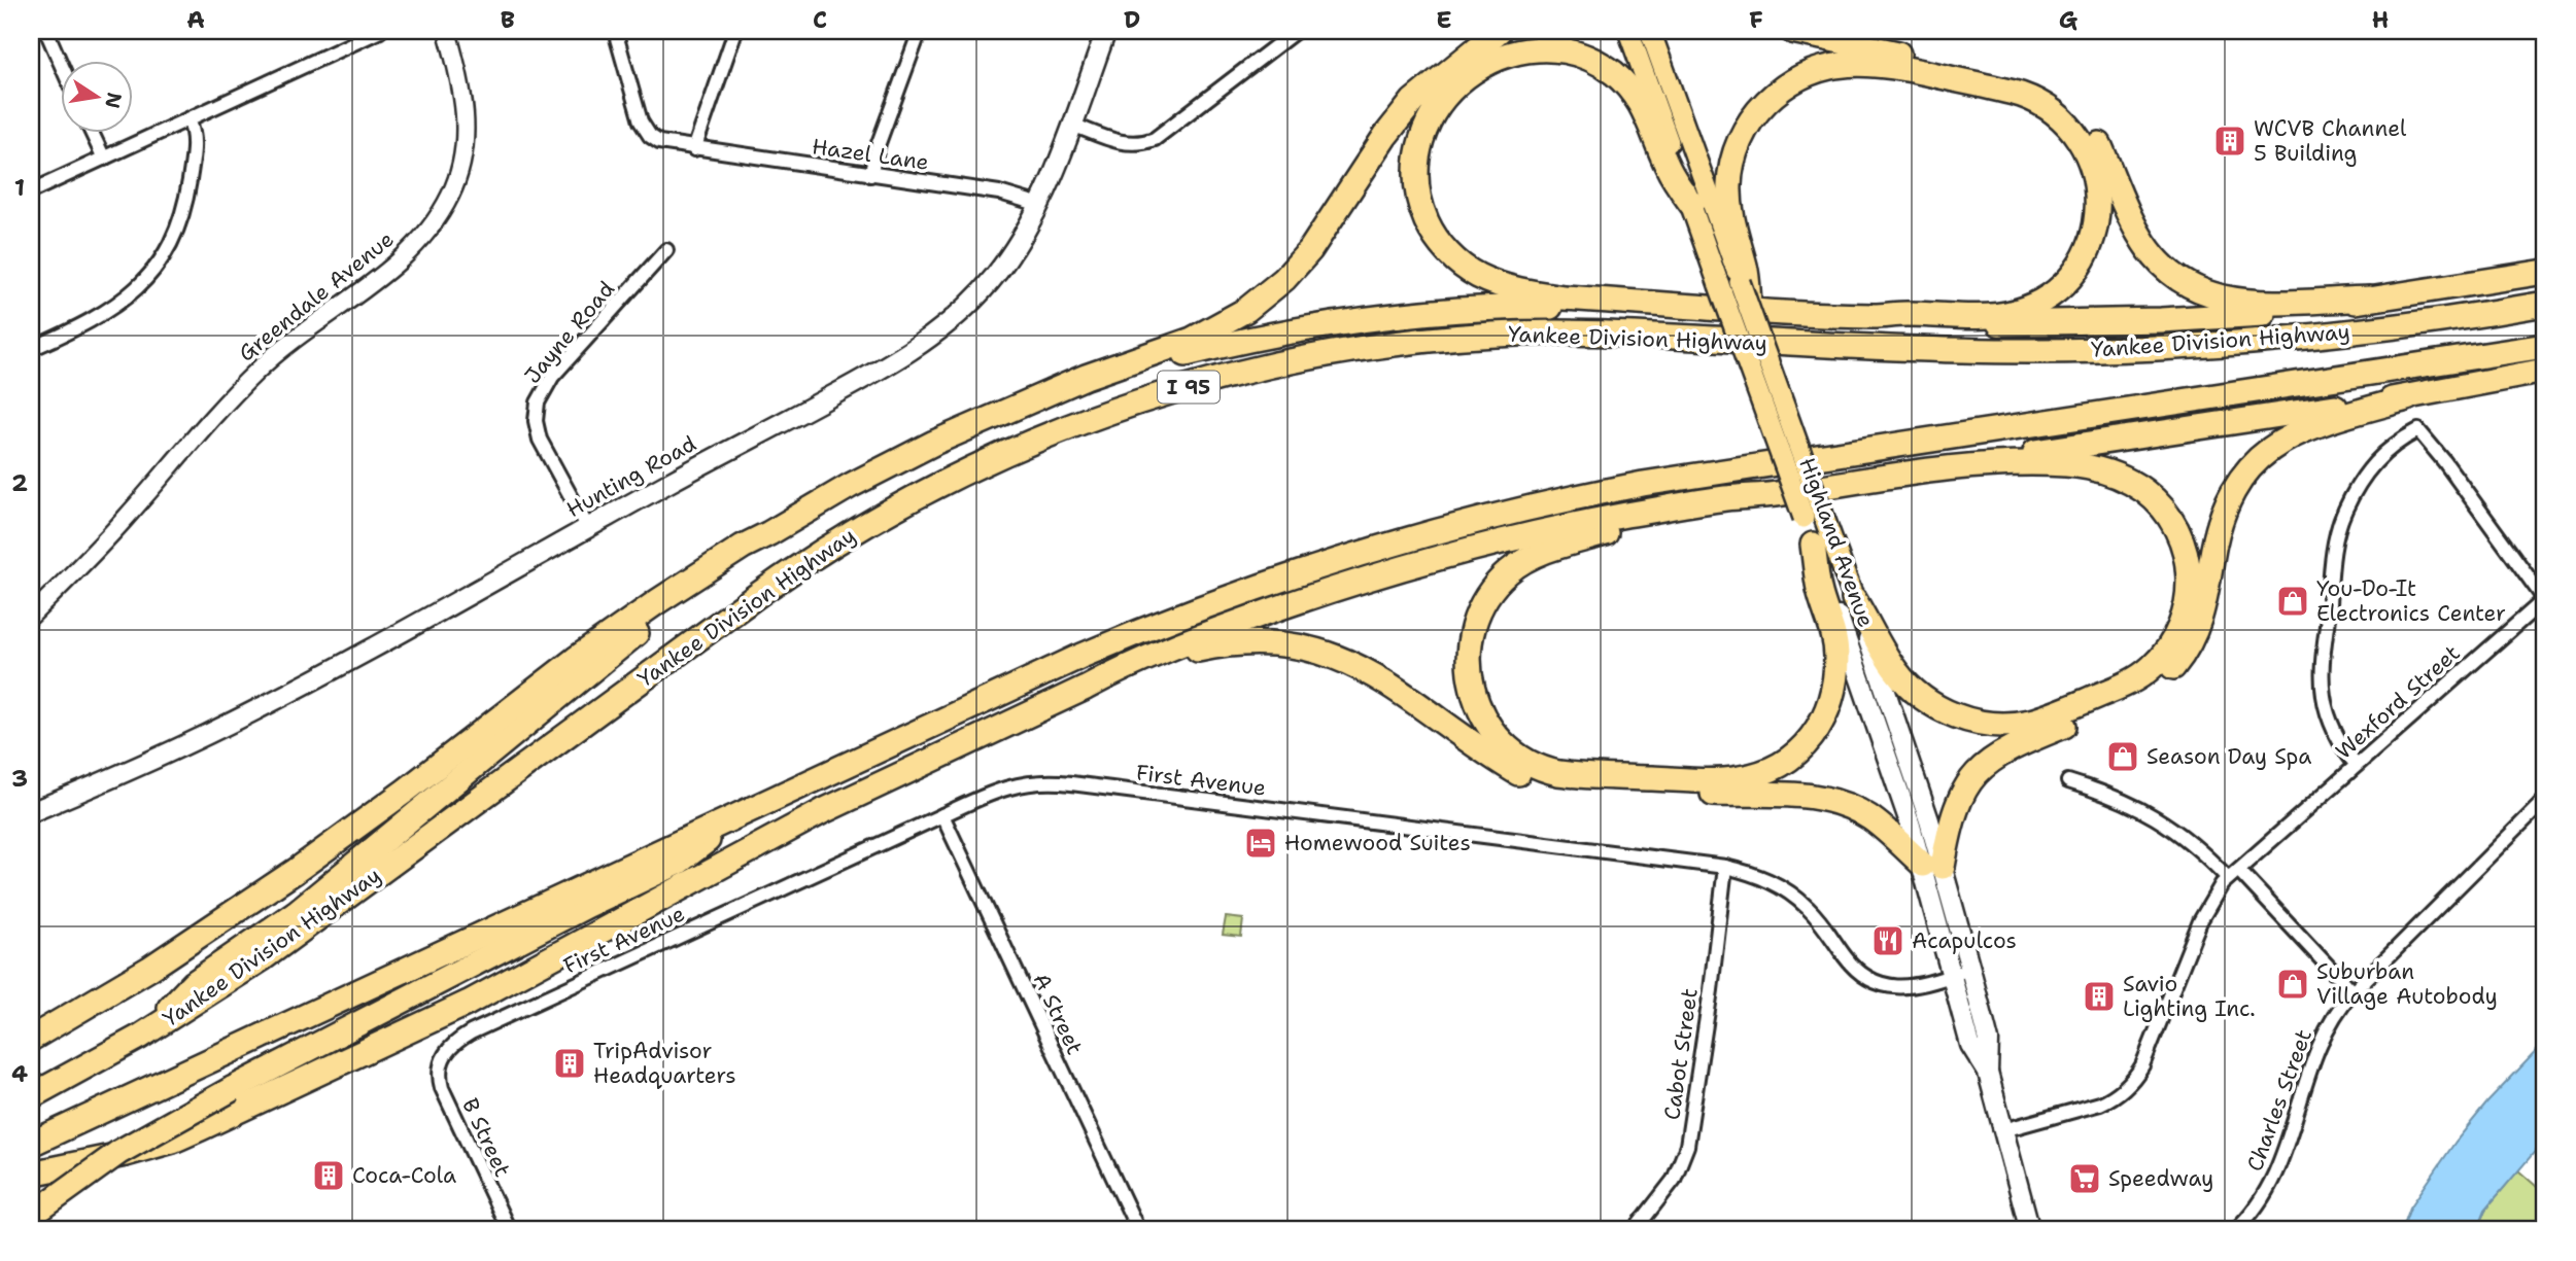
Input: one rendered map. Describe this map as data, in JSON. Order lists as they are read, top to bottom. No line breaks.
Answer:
{"streets":{"highway":["Yankee Division Highway","I 95"],"main road":["Hunting Road","Highland Avenue"],"street":["Hazel Lane","Greendale Avenue","Jayne Road","Wexford Street","First Avenue","A Street","Cabot Street","Charles Street","B Street"]},"crossings":[["Hazel Lane","Hunting Road"],["Jayne Road","Hunting Road"],["Highland Avenue","Wexford Street"],["Highland Avenue","First Avenue"],["First Avenue","A Street"],["First Avenue","Cabot Street"],["First Avenue","B Street"]],"places":{"building":["WCVB Channel 5 Building","Savio Lighting Inc.","TripAdvisor Headquarters","Coca-Cola"],"shop":["You-Do-It Electronics Center","Season Day Spa","Suburban Village Autobody"],"hotel":["Homewood Suites"],"restaurant":["Acapulcos"],"supermarket":["Speedway"]},"north":"right","grid":{"columns":["A","B","C","D","E","F","G","H"],"rows":["1","2","3","4"]}}
